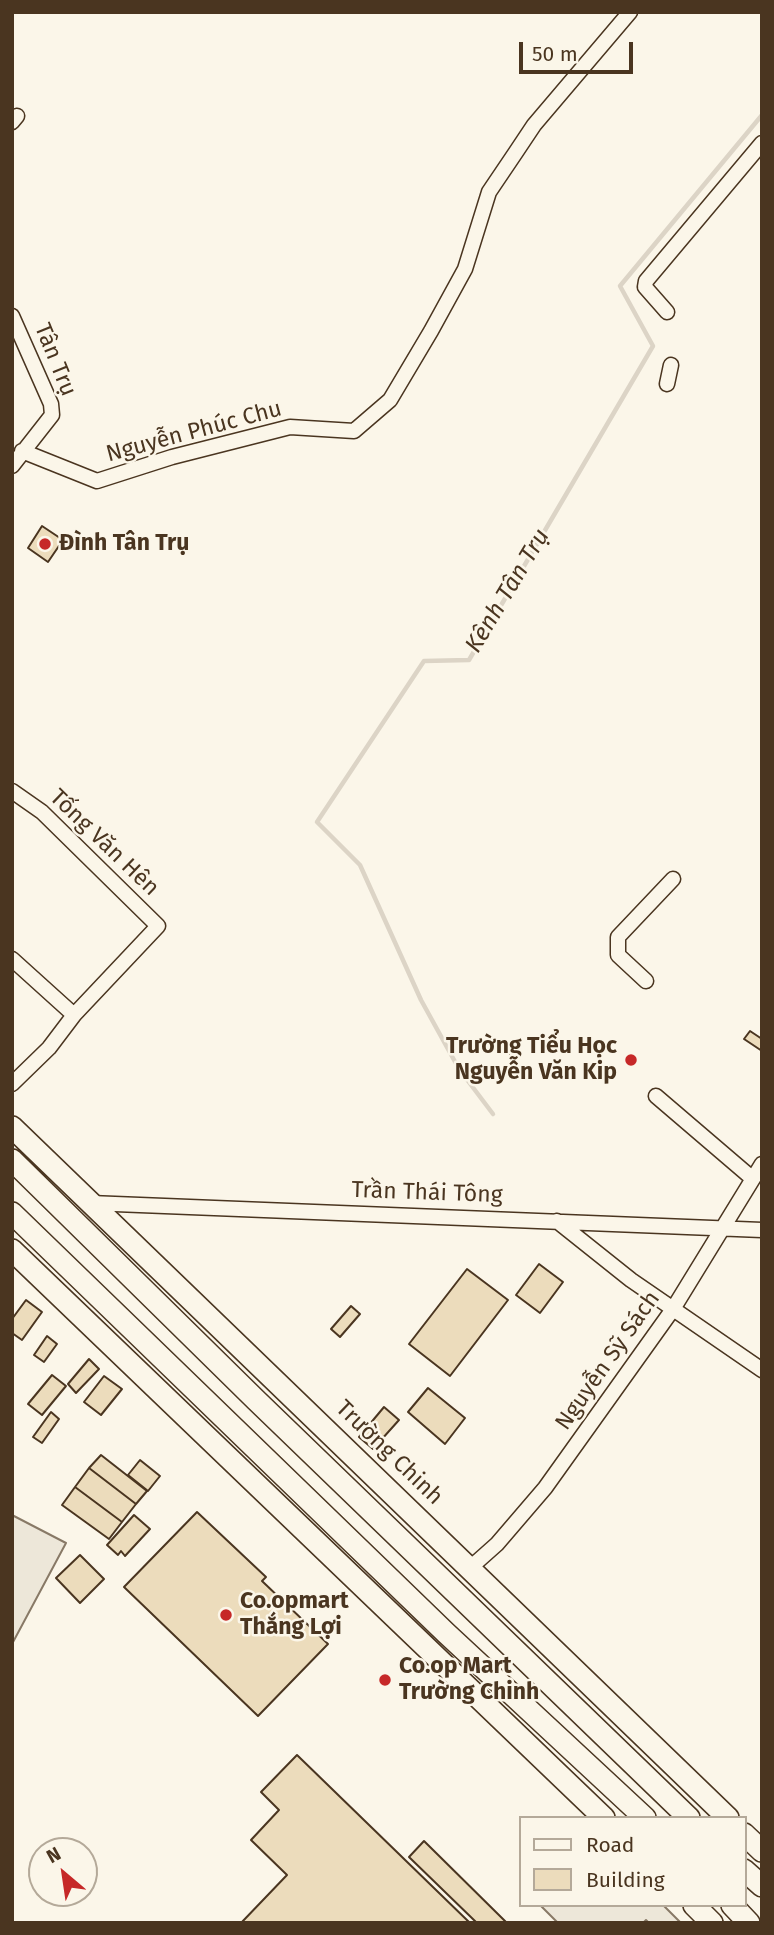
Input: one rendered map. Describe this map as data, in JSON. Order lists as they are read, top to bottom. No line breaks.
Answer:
{"streets":{"main road":["Trường Chinh"],"street":["Tân Trụ","Nguyễn Phúc Chu","Tống Văn Hên","Trần Thái Tông","Nguyễn Sỹ Sách"]},"crossings":[["Tân Trụ","Nguyễn Phúc Chu"],["Trần Thái Tông","Nguyễn Sỹ Sách"],["Trần Thái Tông","Trường Chinh"],["Nguyễn Sỹ Sách","Trường Chinh"]],"water":["Kênh Tân Trụ"],"places":["Đình Tân Trụ","Trường Tiểu Học Nguyễn Văn Kip","Co.opmart Thắng Lợi","Co.op Mart Trường Chinh"],"legend":["Road","Building"],"scale_bar":"50 m","north":"top left"}
